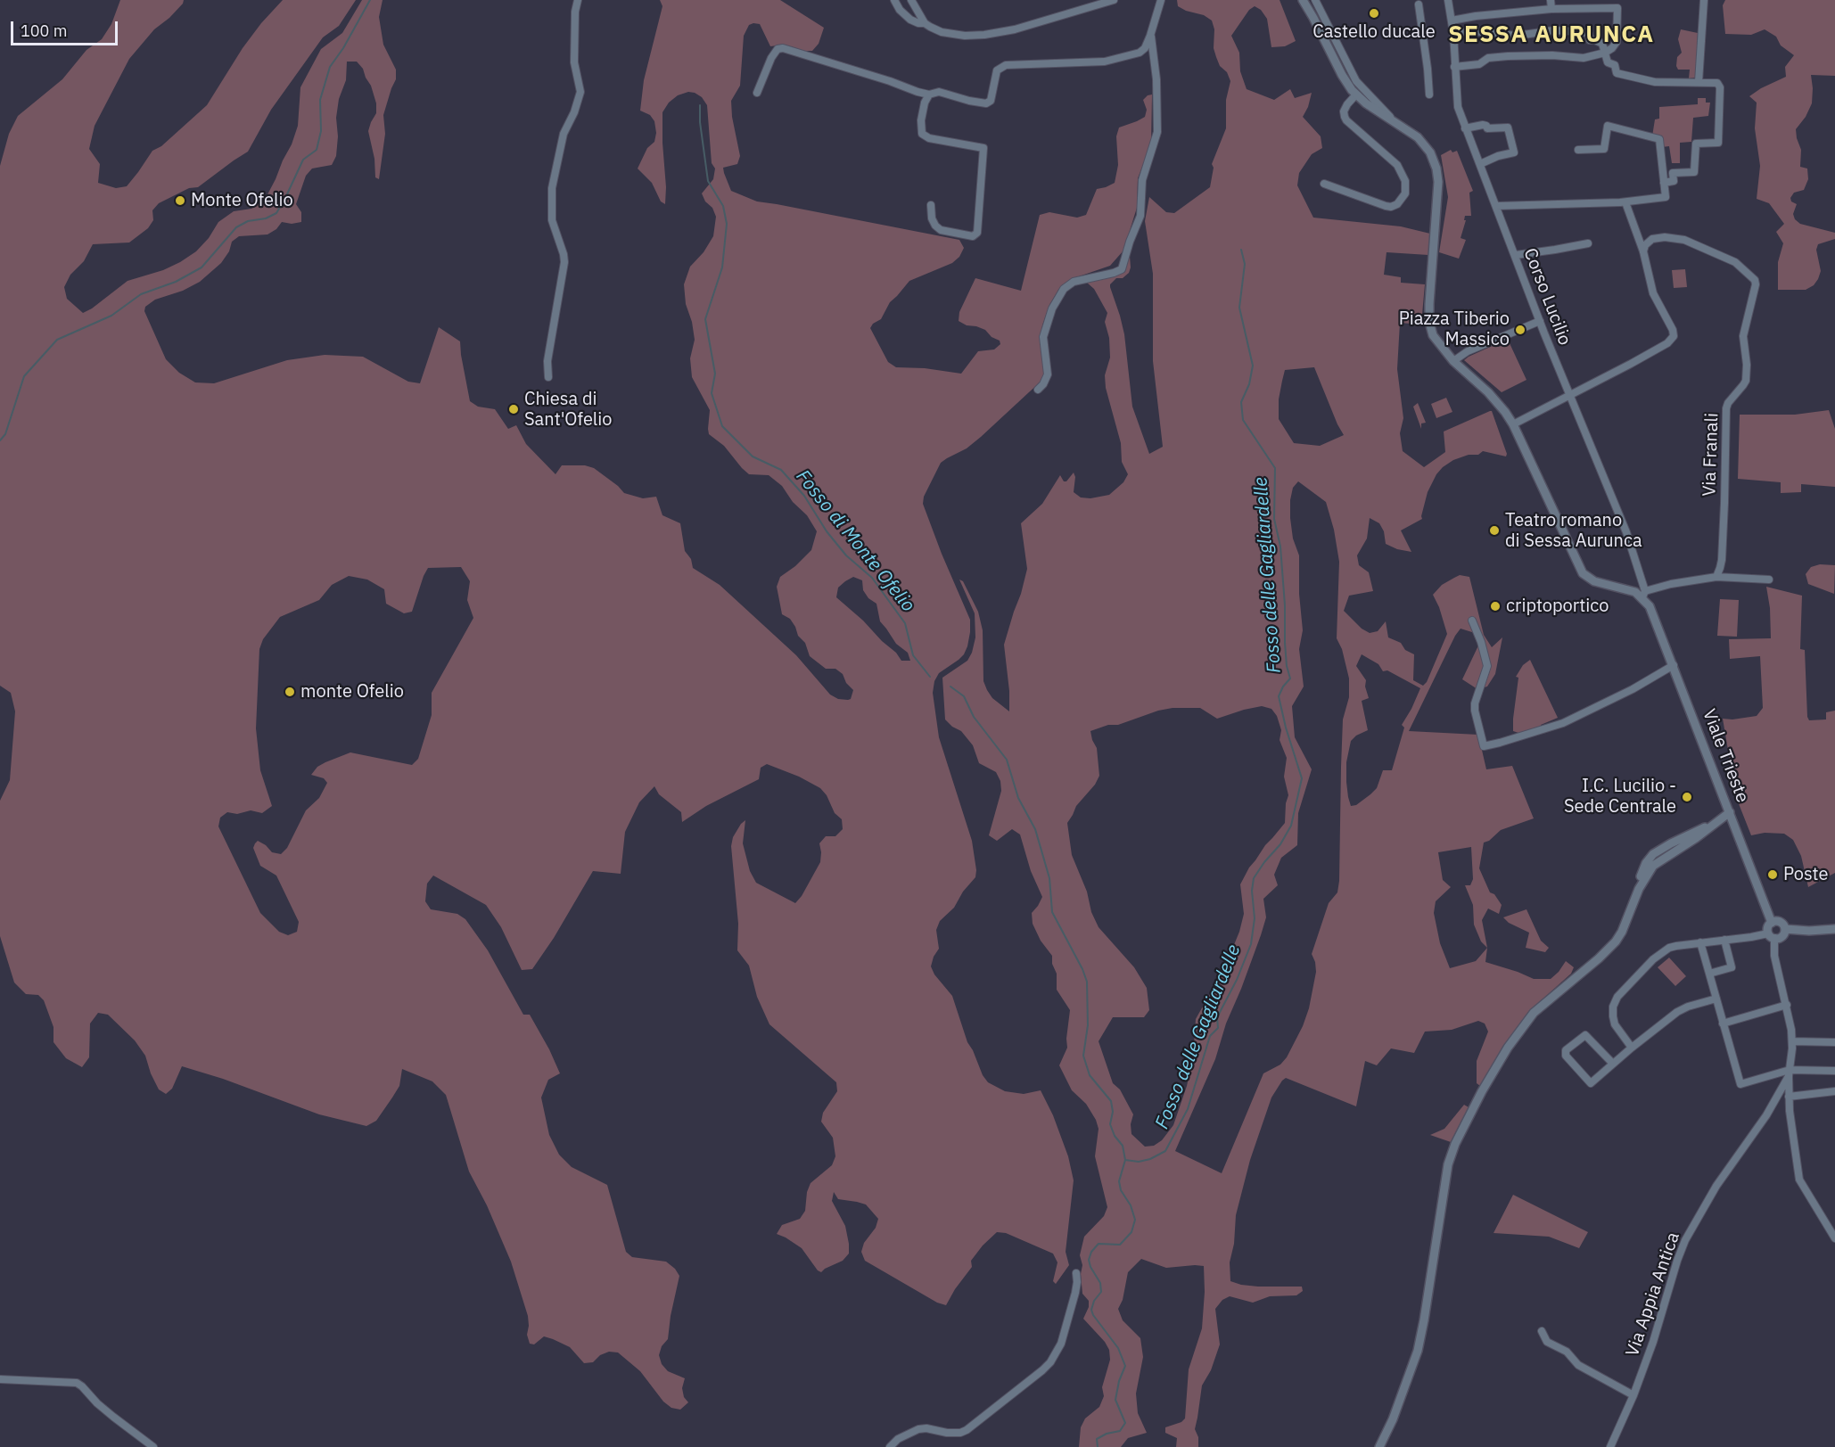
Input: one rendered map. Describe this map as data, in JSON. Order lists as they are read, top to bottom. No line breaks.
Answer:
{"streets":{"street":["Corso Lucilio","Via Franali","Viale Trieste","Via Appia Antica"]},"crossings":[["Corso Lucilio","Viale Trieste"],["Viale Trieste","Via Appia Antica"]],"districts":["SESSA AURUNCA"],"water":["Fosso di Monte Ofelio","Fosso delle Gagliardelle"],"places":["Castello ducale","Monte Ofelio","Piazza Tiberio Massico","Chiesa di Sant'Ofelio","Teatro romano di Sessa Aurunca","criptoportico","monte Ofelio","I.C. Lucilio - Sede Centrale","Poste"],"scale_bar":"100 m"}
